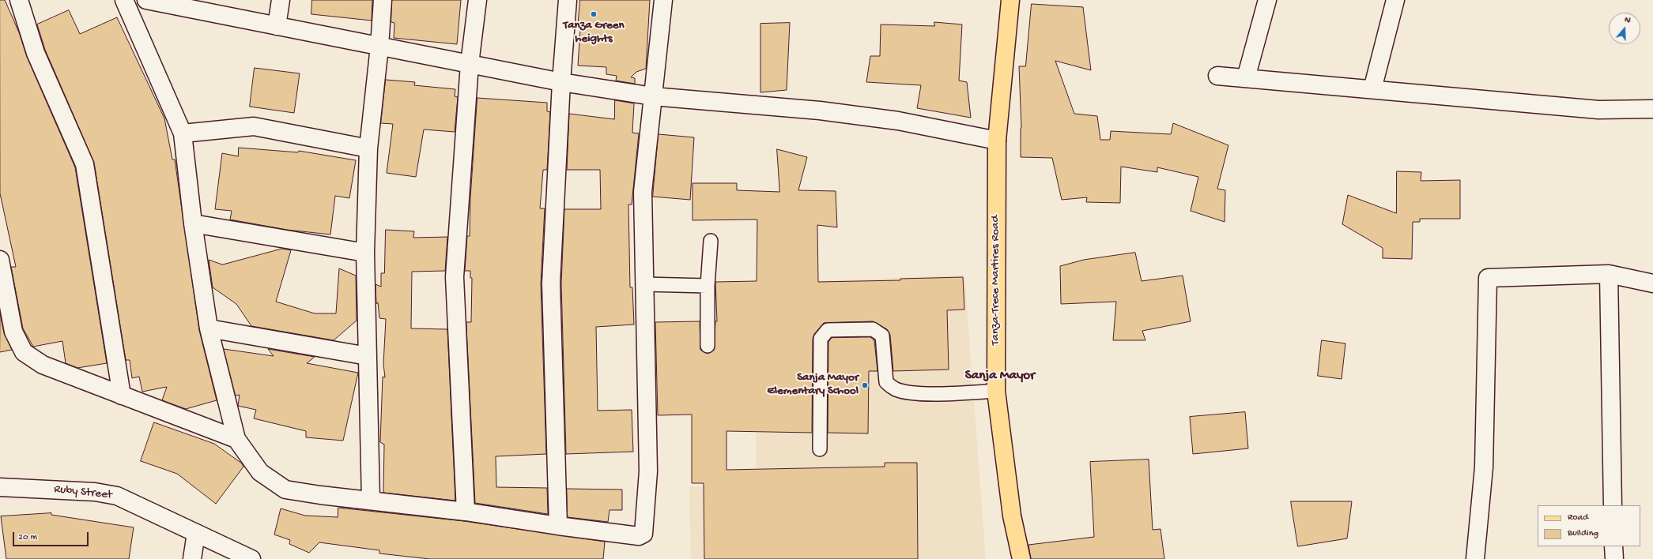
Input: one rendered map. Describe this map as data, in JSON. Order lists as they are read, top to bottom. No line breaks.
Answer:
{"streets":{"main road":["Tanza-Trece Martires Road"],"street":["Ruby Street"]},"districts":["Sanja Mayor"],"places":["Tanza Green heights","Sanja Mayor Elementary School"],"legend":["Road","Building"],"scale_bar":"20 m","north":"top"}
